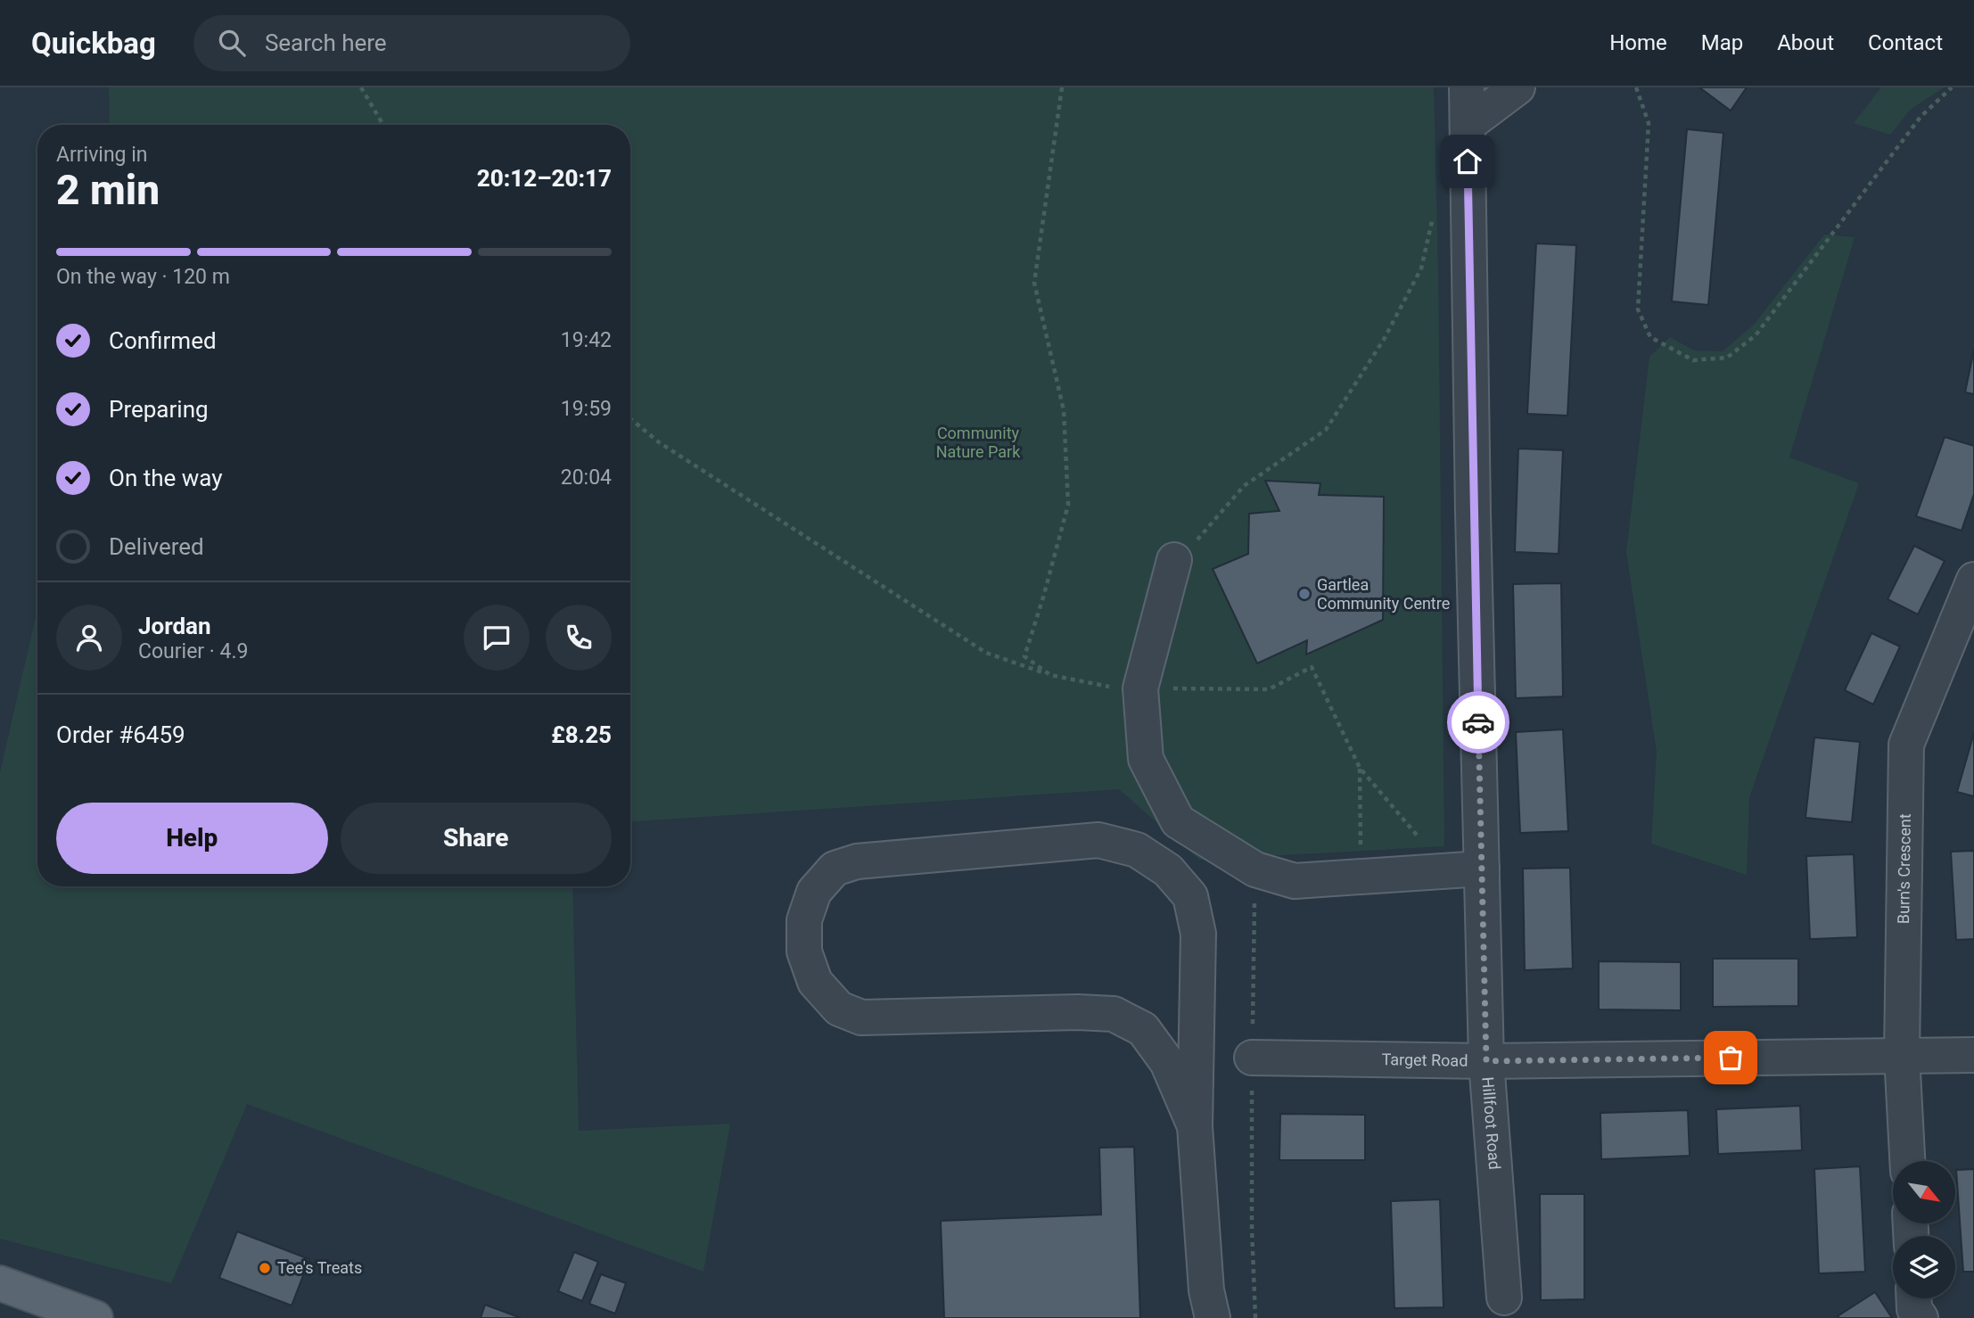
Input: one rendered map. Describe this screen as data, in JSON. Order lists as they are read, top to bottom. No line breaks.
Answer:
{"streets":{"street":["Burn's Crescent","Target Road","Hillfoot Road"]},"crossings":[["Burn's Crescent","Target Road"],["Target Road","Hillfoot Road"]],"parks":["Community Nature Park"],"places":["Gartlea Community Centre","Tee's Treats"],"north":"bottom right","page":{"header":"Quickbag","search":"Search here","nav":["Home","Map","About","Contact"],"heading":["2 min","Arriving in","20:12–20:17"],"panel":["Jordan","Courier · 4.9","Order #6459","£8.25"],"bar":"On the way · 120 m","list":[["Confirmed","19:42"],["Preparing","19:59"],["On the way","20:04"],"Delivered"],"buttons":["Help","Share"]}}
